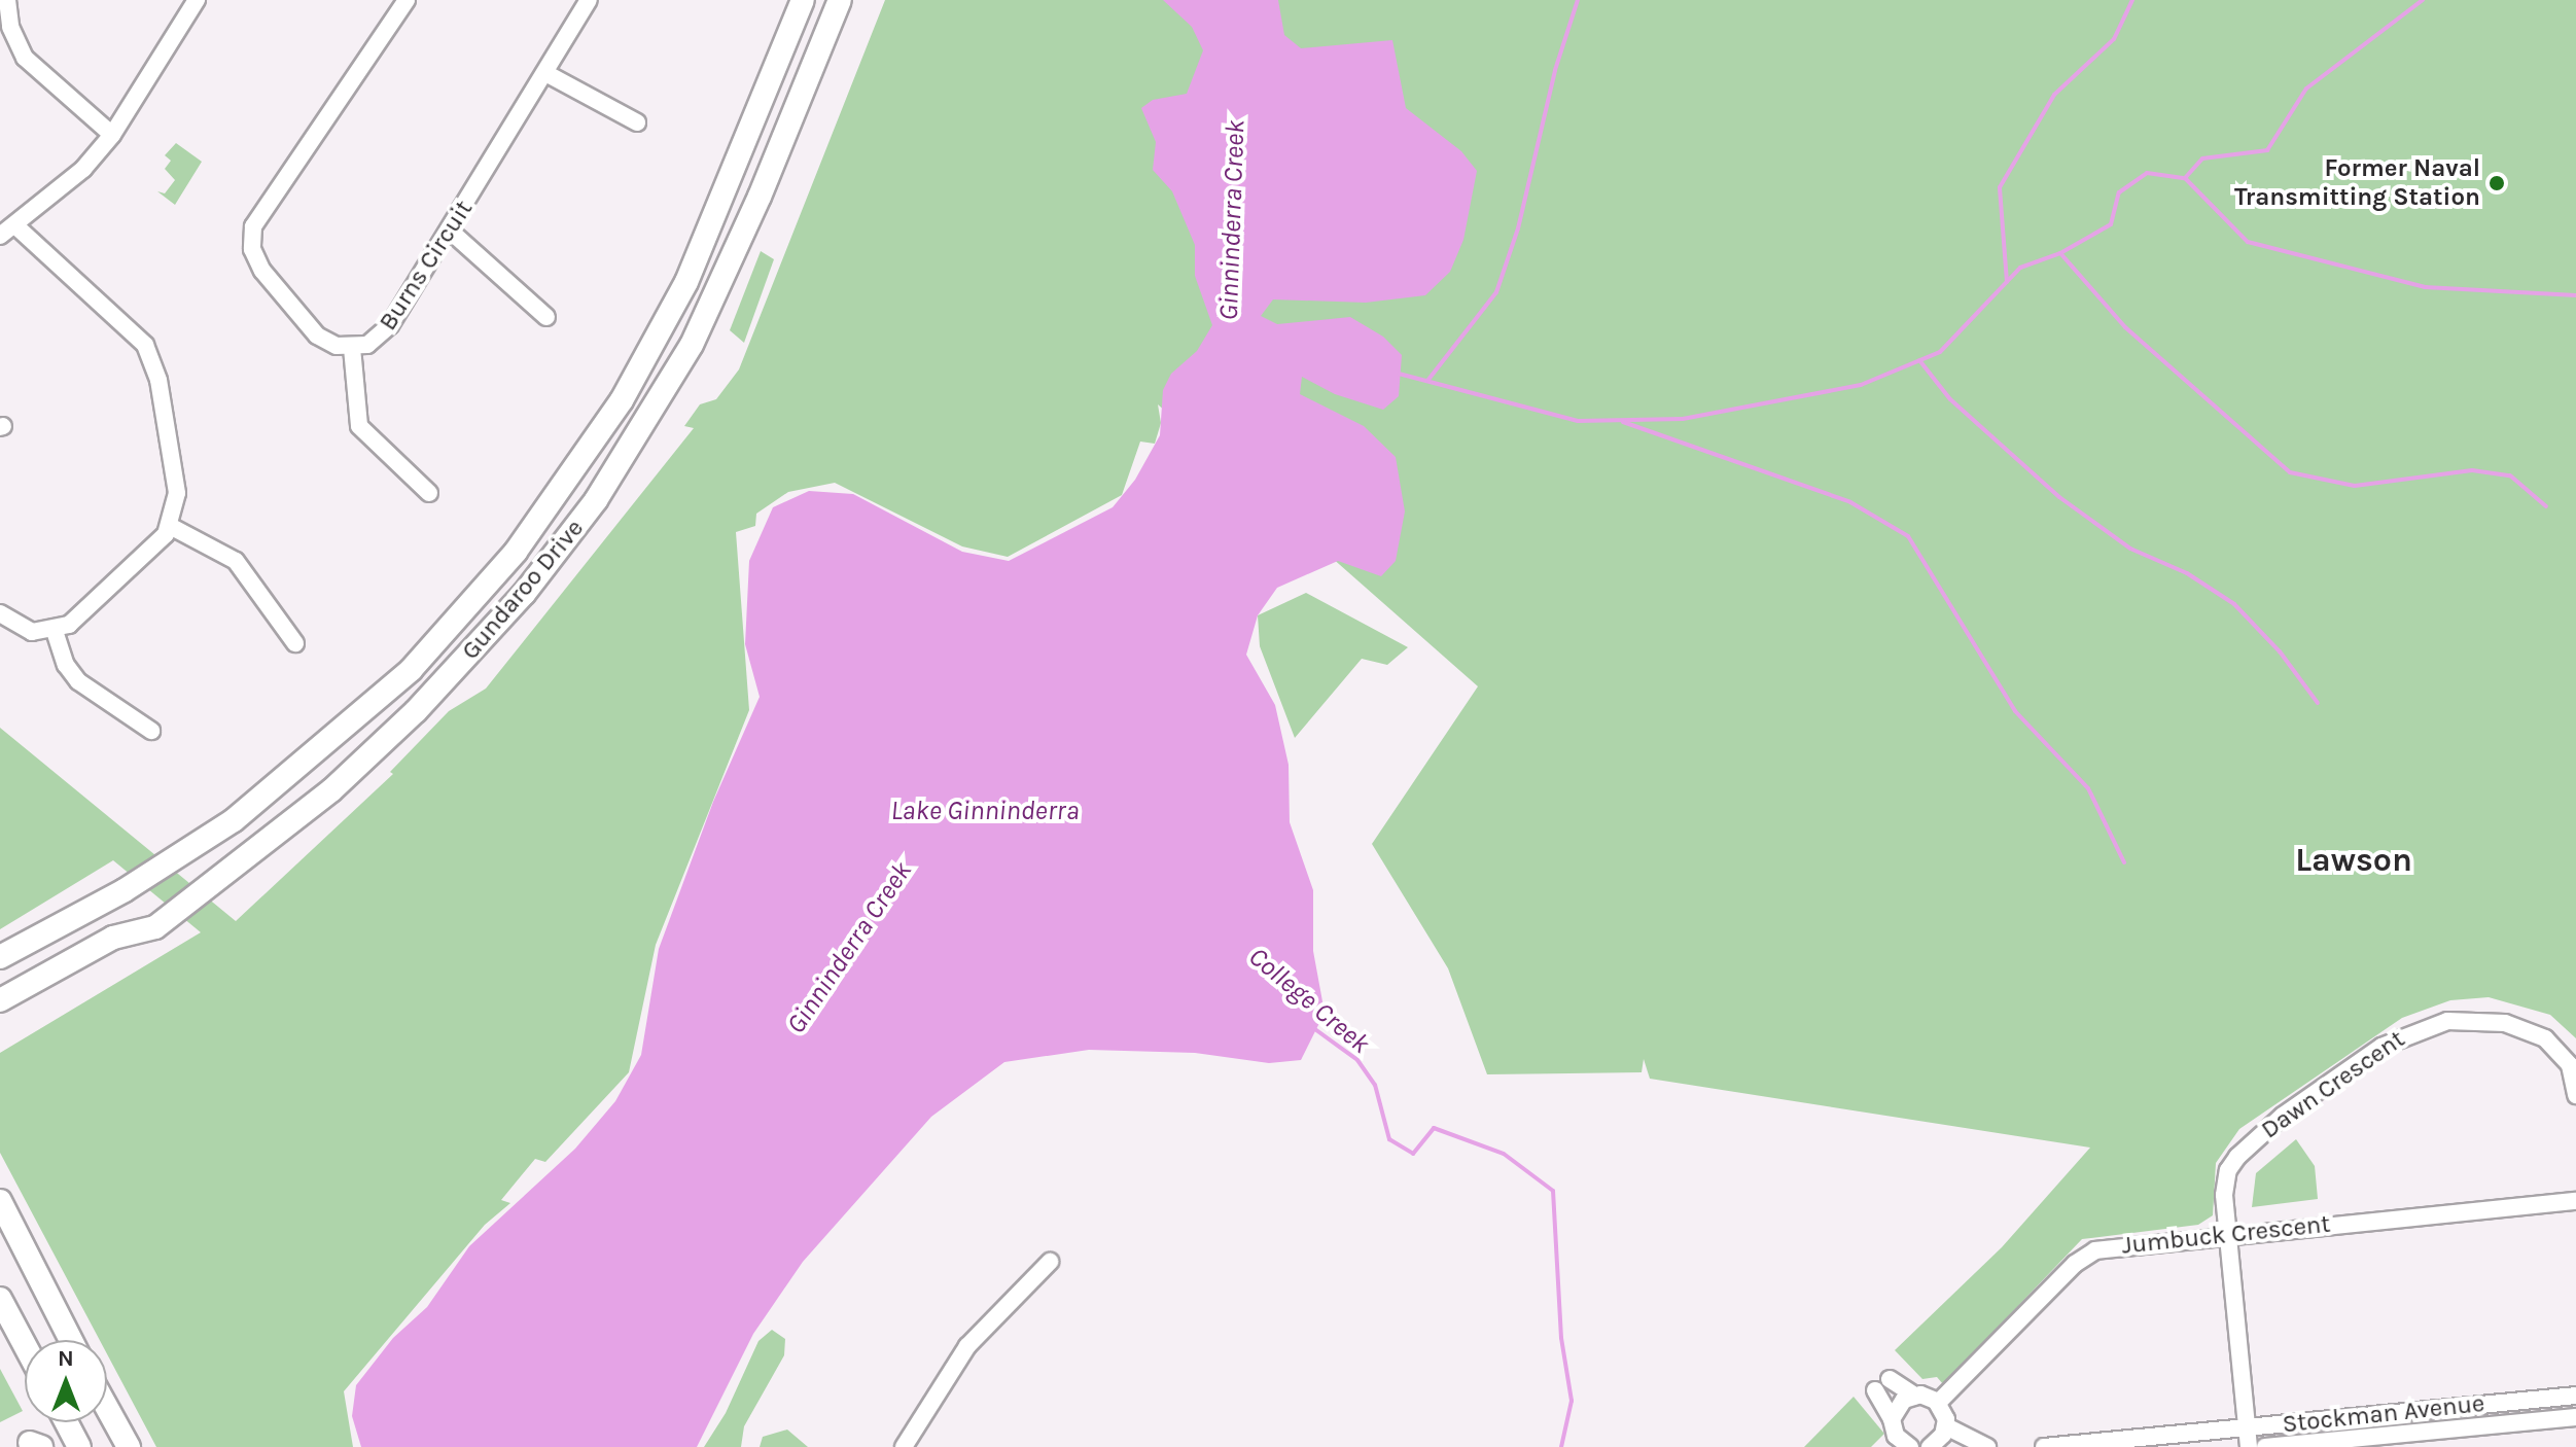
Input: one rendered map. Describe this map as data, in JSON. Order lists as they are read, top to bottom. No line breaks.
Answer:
{"streets":{"main road":["Gundaroo Drive"],"street":["Burns Circuit","Dawn Crescent","Jumbuck Crescent","Stockman Avenue"]},"crossings":[["Dawn Crescent","Jumbuck Crescent"],["Dawn Crescent","Stockman Avenue"]],"districts":["Lawson"],"water":["Ginninderra Creek","Lake Ginninderra","College Creek"],"places":["Former Naval Transmitting Station"],"north":"top"}
